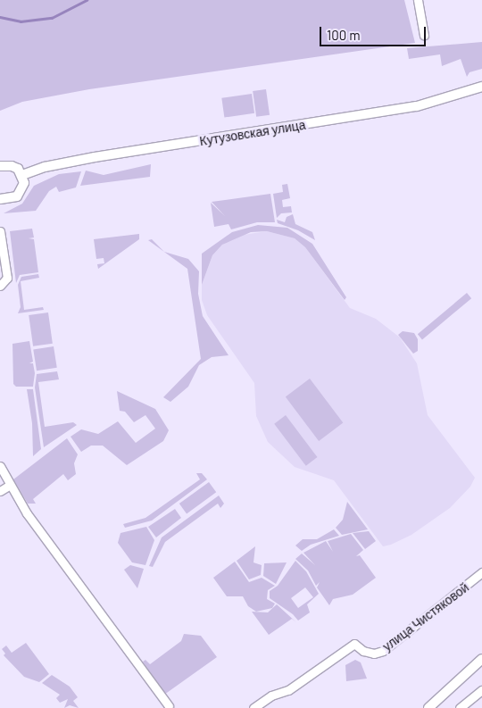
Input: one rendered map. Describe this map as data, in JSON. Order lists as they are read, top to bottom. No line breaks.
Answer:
{"streets":{"street":["Кутузовская улица","улица Чистяковой"]},"scale_bar":"100 m"}
